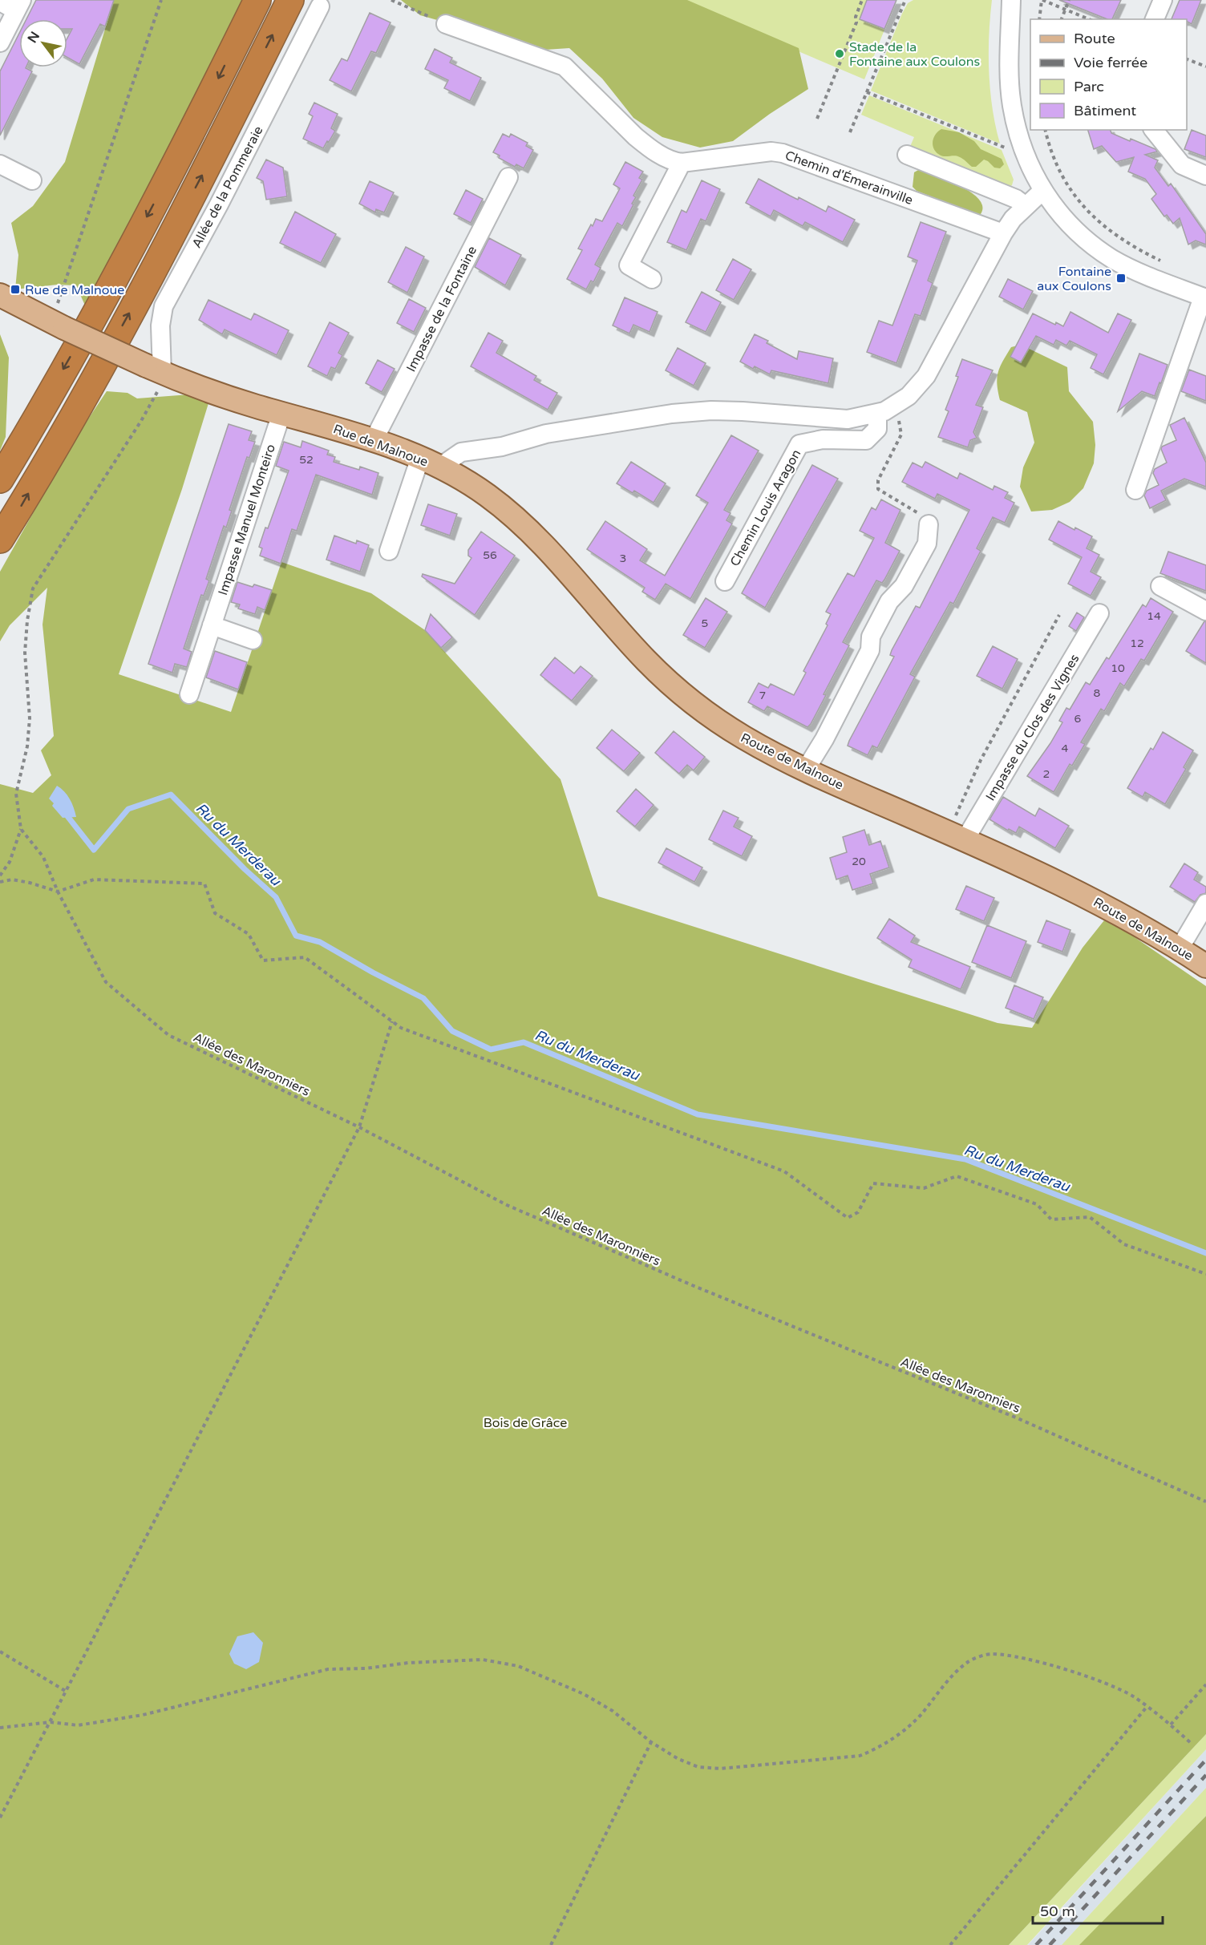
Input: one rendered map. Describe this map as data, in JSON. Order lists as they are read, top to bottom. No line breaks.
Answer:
{"streets":{"main road":["Rue de Malnoue","Route de Malnoue"],"street":["Chemin d'Émerainville","Allée de la Pommeraie","Impasse de la Fontaine","Chemin Louis Aragon","Impasse Manuel Monteiro","Impasse du Clos des Vignes"],"path":["Allée des Maronniers"]},"crossings":[["Allée de la Pommeraie","Rue de Malnoue"],["Impasse de la Fontaine","Rue de Malnoue"],["Rue de Malnoue","Impasse Manuel Monteiro"],["Rue de Malnoue","Route de Malnoue"],["Impasse du Clos des Vignes","Route de Malnoue"]],"water":["Ru du Merderau"],"parks":["Bois de Grâce"],"places":{"other":["Stade de la Fontaine aux Coulons"],"transit":["Fontaine aux Coulons","Rue de Malnoue"]},"house_numbers":["52","56","3","14","5","12","10","8","7","6","4","2","20"],"legend":["Route","Voie ferrée","Parc","Bâtiment"],"scale_bar":"50 m","north":"top left"}
